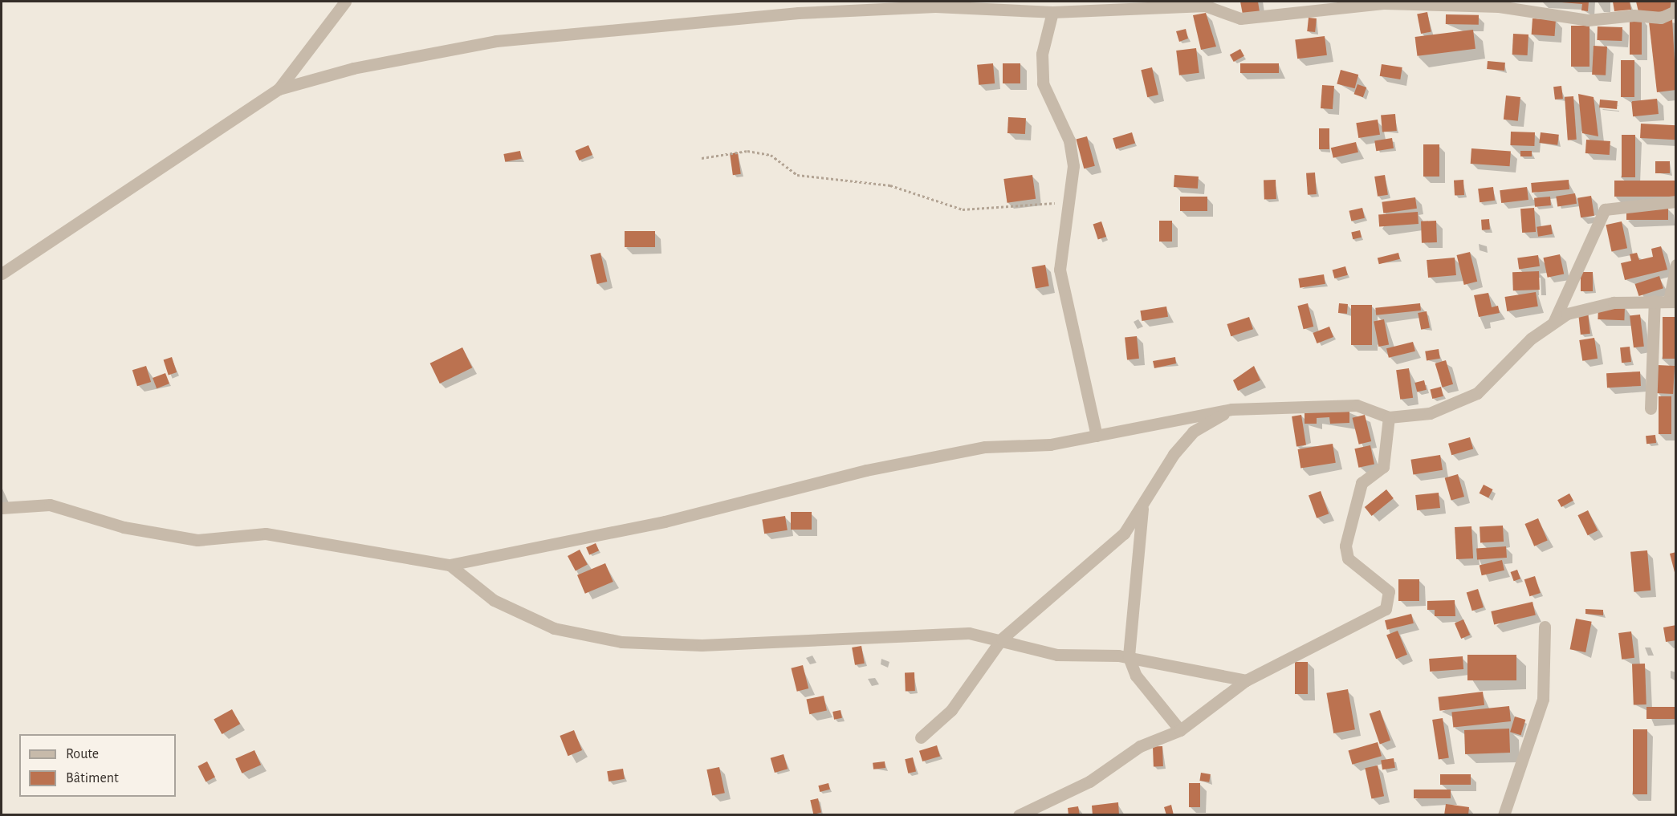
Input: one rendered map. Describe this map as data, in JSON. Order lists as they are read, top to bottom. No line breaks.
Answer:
{"legend":["Route","Bâtiment"]}
